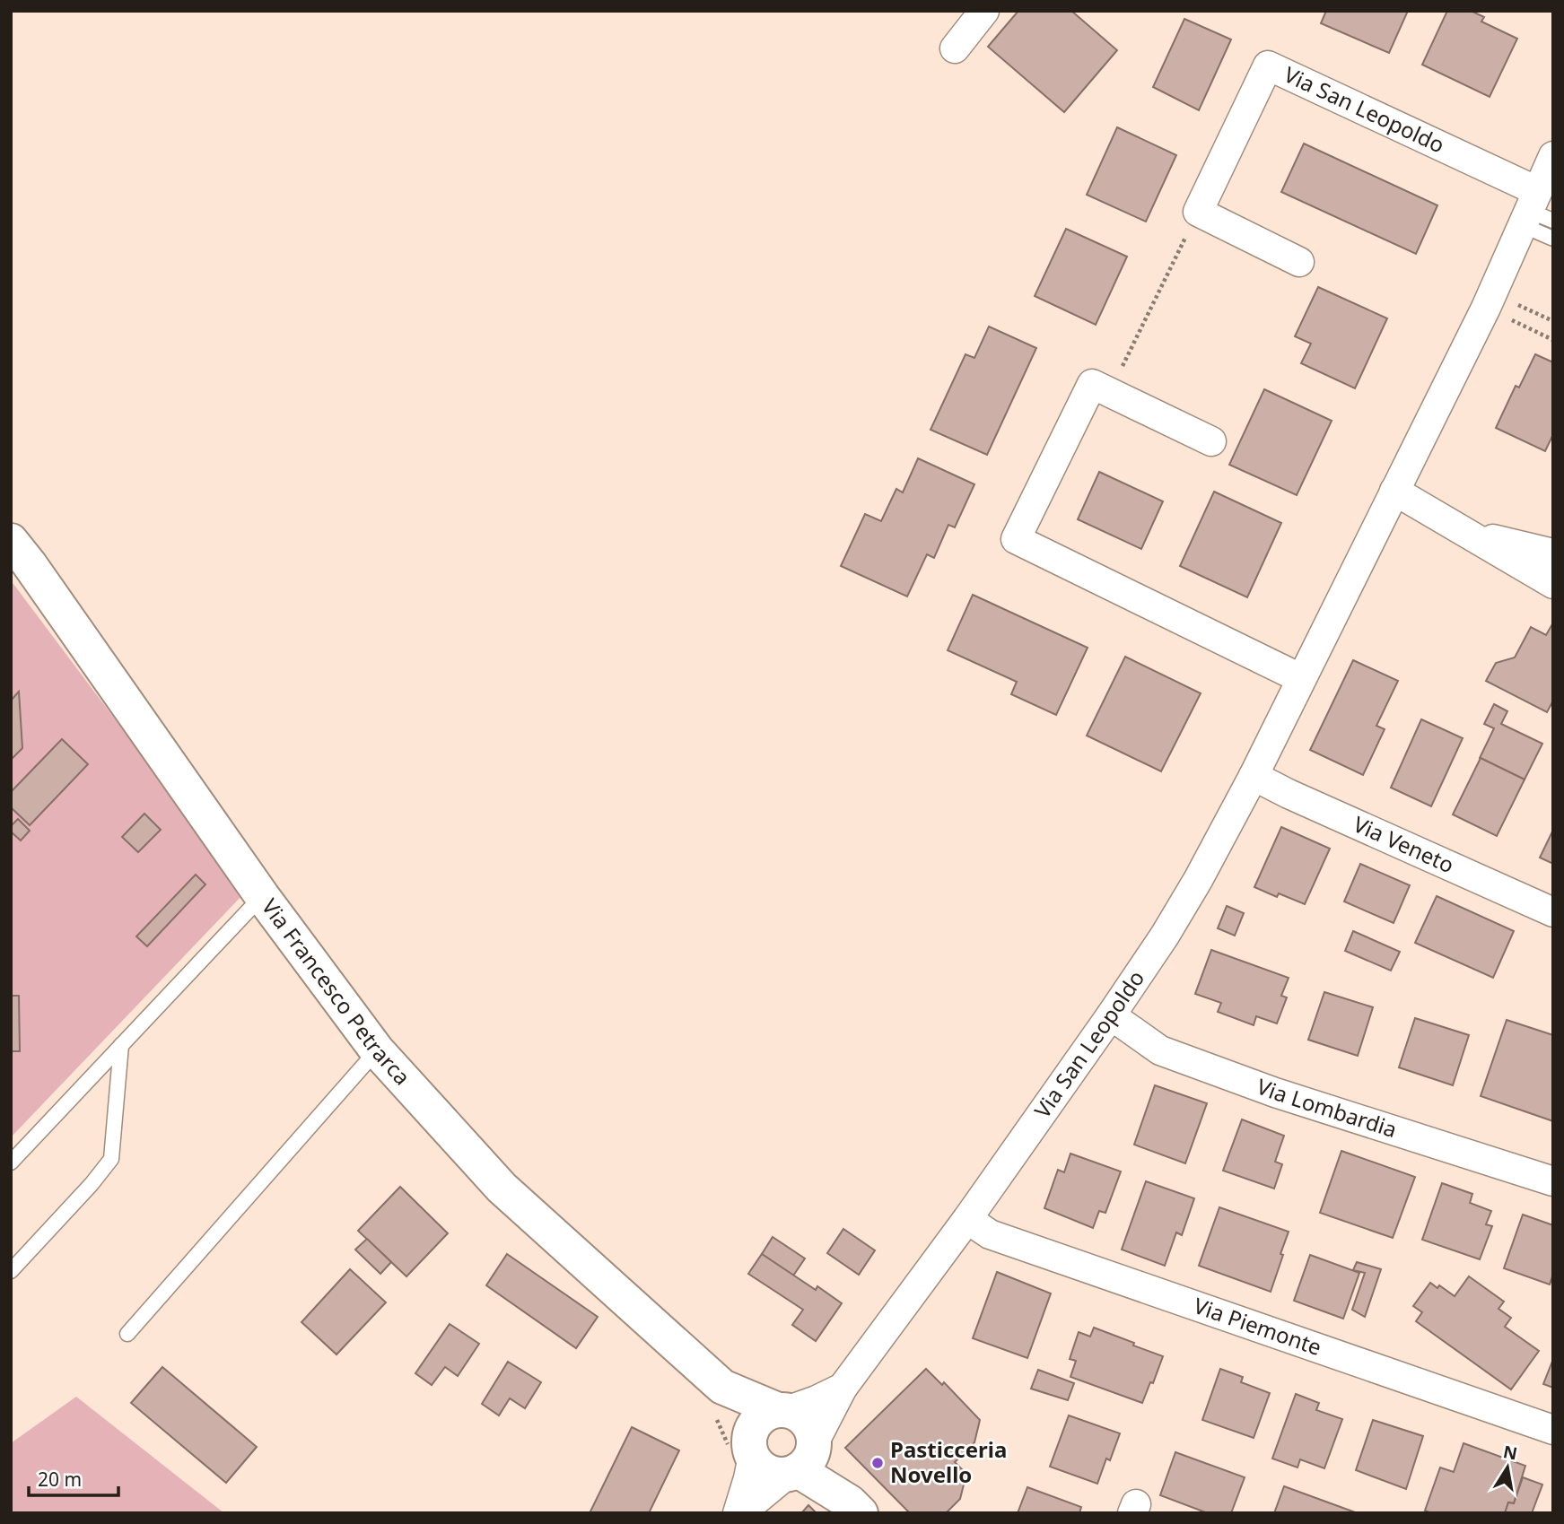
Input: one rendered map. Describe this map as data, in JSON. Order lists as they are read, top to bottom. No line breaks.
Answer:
{"streets":{"street":["Via San Leopoldo","Via Veneto","Via Francesco Petrarca","Via Lombardia","Via Piemonte"]},"crossings":[["Via San Leopoldo","Via Veneto"],["Via San Leopoldo","Via Francesco Petrarca"],["Via San Leopoldo","Via Lombardia"],["Via San Leopoldo","Via Piemonte"]],"places":["Pasticceria Novello"],"scale_bar":"20 m","north":"top"}
